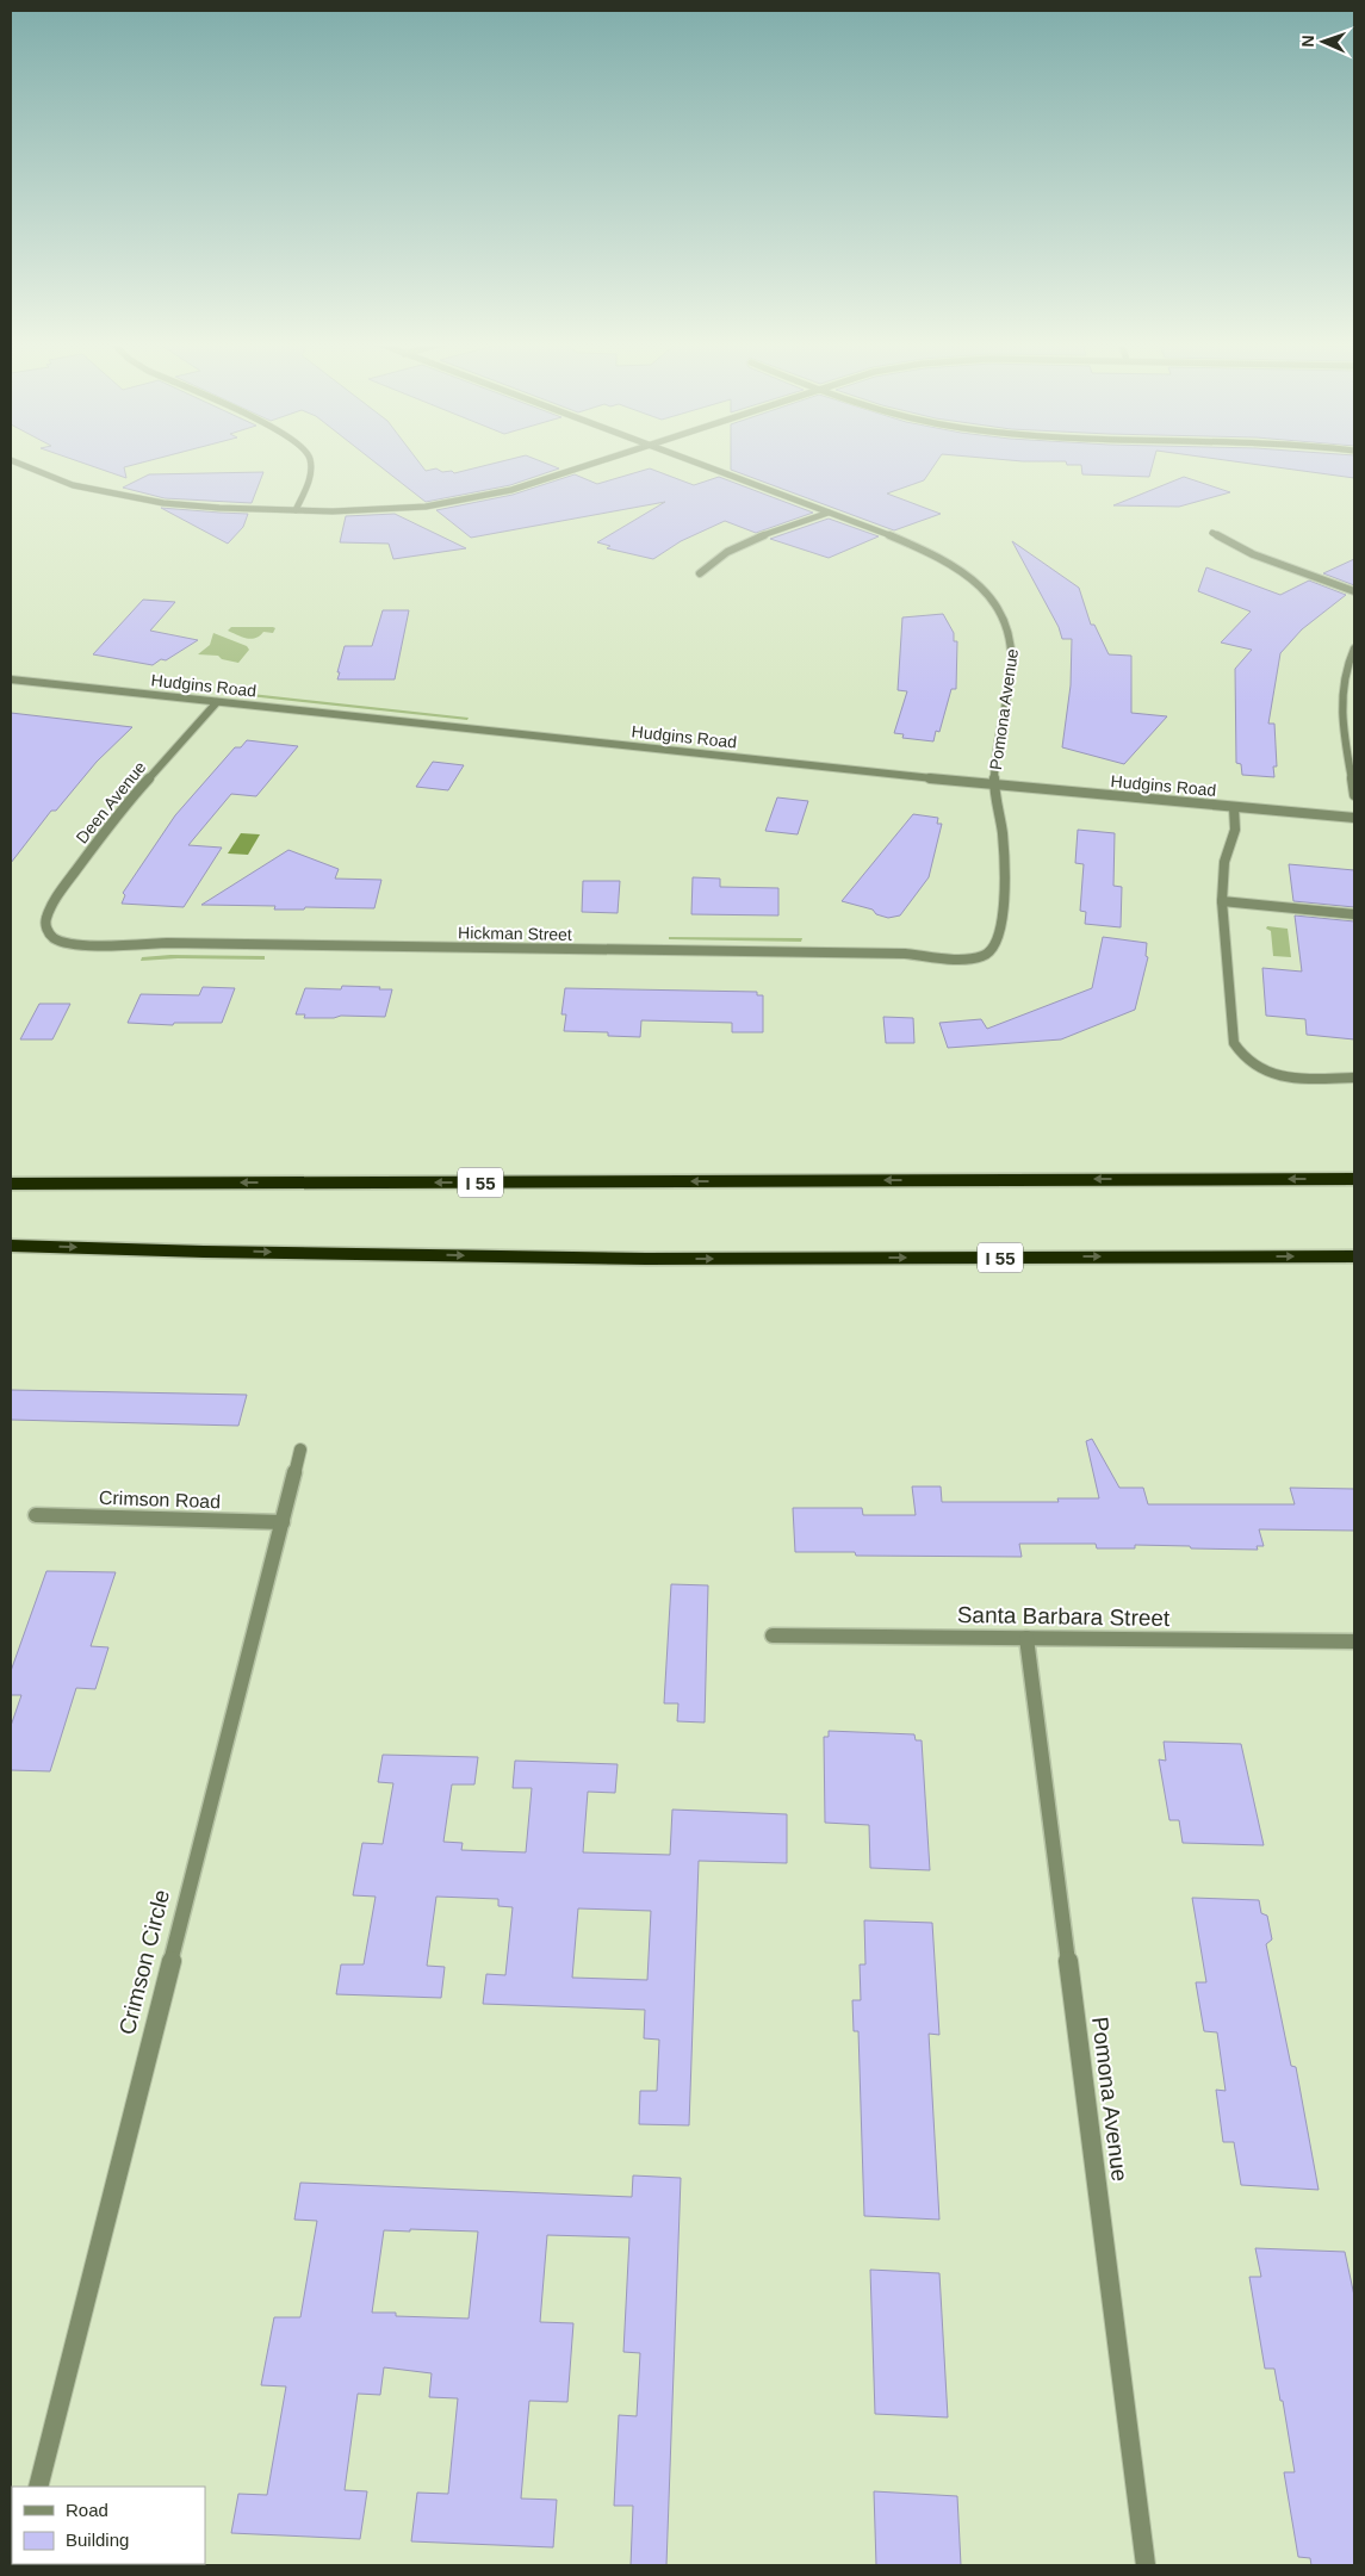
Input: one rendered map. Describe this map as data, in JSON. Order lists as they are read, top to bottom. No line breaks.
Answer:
{"streets":{"highway":["I 55"],"street":["Hudgins Road","Pomona Avenue","Deen Avenue","Hickman Street","Crimson Road","Santa Barbara Street","Crimson Circle"]},"crossings":[["Hudgins Road","Pomona Avenue"],["Hudgins Road","Deen Avenue"],["Pomona Avenue","Hickman Street"],["Pomona Avenue","Santa Barbara Street"],["Deen Avenue","Hickman Street"],["Crimson Road","Crimson Circle"]],"legend":["Road","Building"],"north":"left"}
